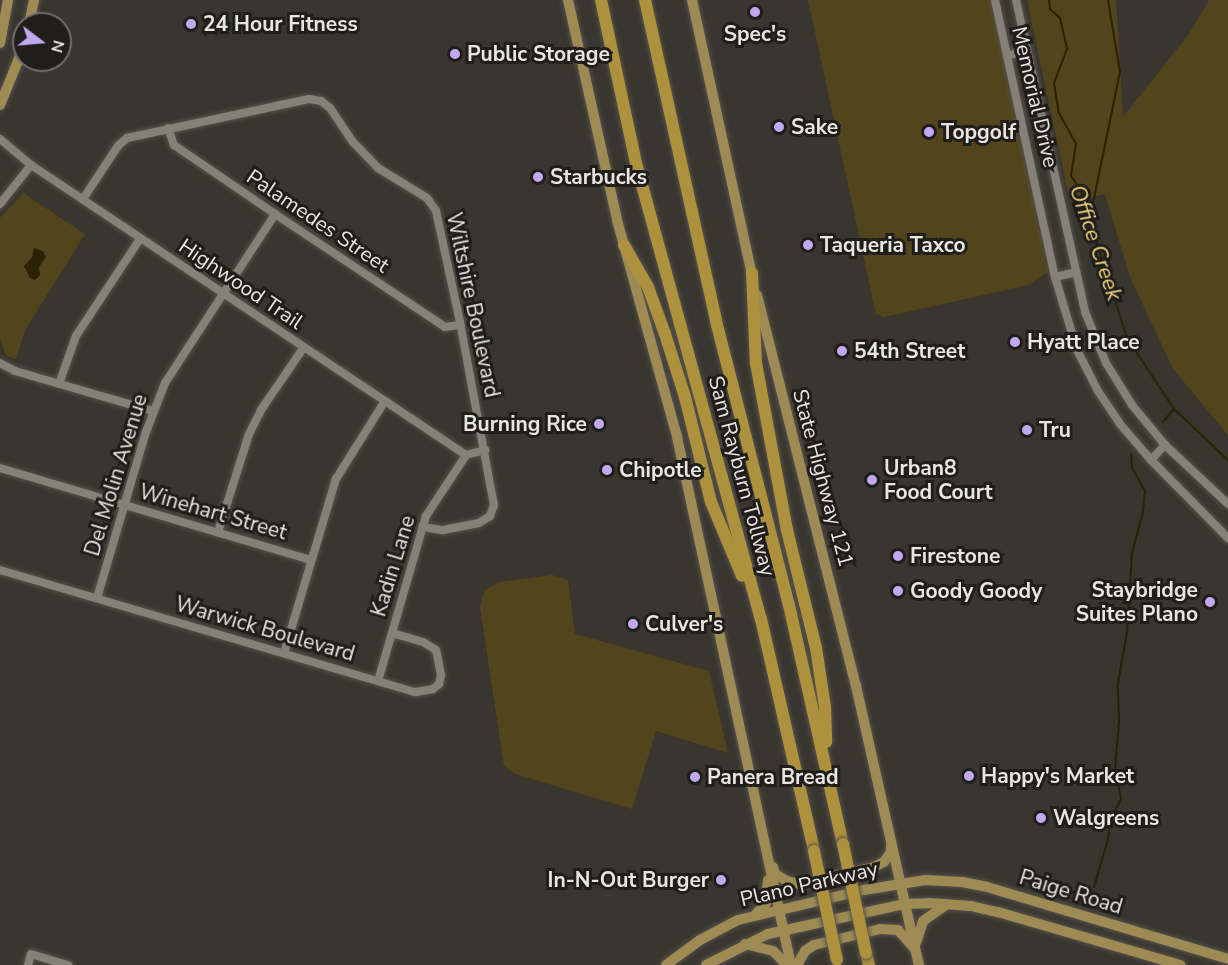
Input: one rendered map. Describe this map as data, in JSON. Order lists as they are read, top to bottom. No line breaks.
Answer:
{"streets":{"highway":["Sam Rayburn Tollway"],"main road":["State Highway 121","Plano Parkway","Paige Road"],"street":["Memorial Drive","Palamedes Street","Highwood Trail","Wiltshire Boulevard","Del Molin Avenue","Winehart Street","Kadin Lane","Warwick Boulevard"]},"crossings":[["Palamedes Street","Wiltshire Boulevard"],["Palamedes Street","Del Molin Avenue"],["Highwood Trail","Wiltshire Boulevard"],["Highwood Trail","Del Molin Avenue"],["Highwood Trail","Kadin Lane"],["Wiltshire Boulevard","Kadin Lane"],["Del Molin Avenue","Winehart Street"],["Del Molin Avenue","Warwick Boulevard"],["State Highway 121","Plano Parkway"],["State Highway 121","Paige Road"],["Kadin Lane","Warwick Boulevard"],["Plano Parkway","Paige Road"]],"water":["Office Creek"],"places":["Spec's","24 Hour Fitness","Public Storage","Sake","Topgolf","Starbucks","Taqueria Taxco","Hyatt Place","54th Street","Burning Rice","Tru","Chipotle","Urban8 Food Court","Firestone","Goody Goody","Staybridge Suites Plano","Culver's","Happy's Market","Panera Bread","Walgreens","In-N-Out Burger"],"north":"right"}
